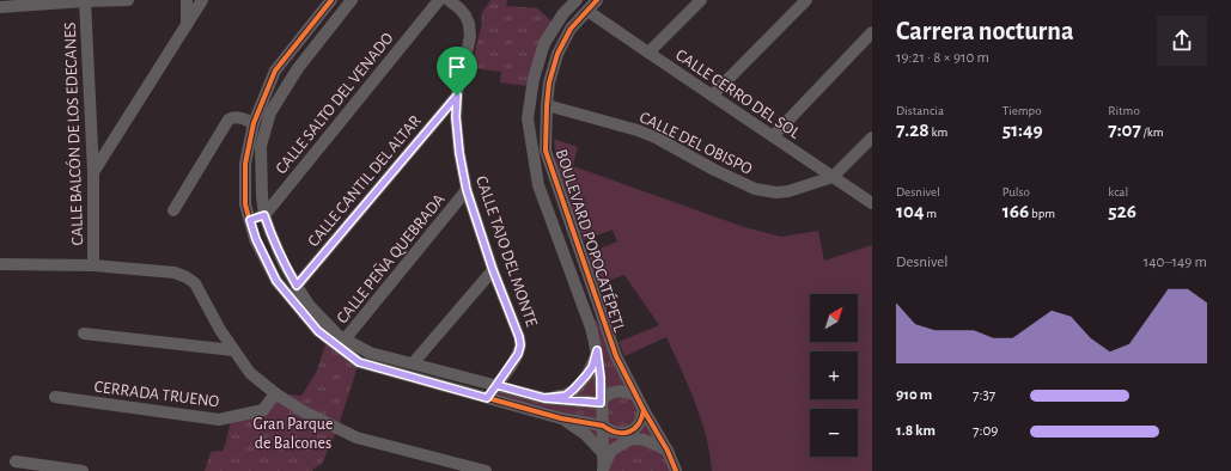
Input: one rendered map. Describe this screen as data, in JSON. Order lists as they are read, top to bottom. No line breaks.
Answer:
{"streets":{"street":["CALLE CERRO DEL SOL","CALLE SALTO DEL VENADO","CALLE BALCÓN DE LOS EDECANES","CALLE DEL OBISPO","CALLE CANTIL DEL ALTAR","BOULEVARD POPOCATÉPETL","CALLE TAJO DEL MONTE","CALLE PEÑA QUEBRADA","CERRADA TRUENO"]},"crossings":[["CALLE CERRO DEL SOL","CALLE DEL OBISPO"],["CALLE CERRO DEL SOL","BOULEVARD POPOCATÉPETL"],["CALLE DEL OBISPO","BOULEVARD POPOCATÉPETL"],["CALLE CANTIL DEL ALTAR","CALLE TAJO DEL MONTE"],["CALLE TAJO DEL MONTE","CALLE PEÑA QUEBRADA"]],"parks":["Gran Parque de Balcones"],"north":"top right","page":{"heading":["Carrera nocturna","19:21 · 8 × 910 m"],"stats":[["Distancia","7.28 km"],["Tiempo","51:49"],["Ritmo","7:07 /km"],["Desnivel","104 m"],["Pulso","166 bpm"],["kcal","526"]],"chart":["Desnivel","140–149 m"],"map_buttons":["+","−"],"list":[{"name":"910 m","note":"7:37"},{"name":"1.8 km","note":"7:09"}]}}
